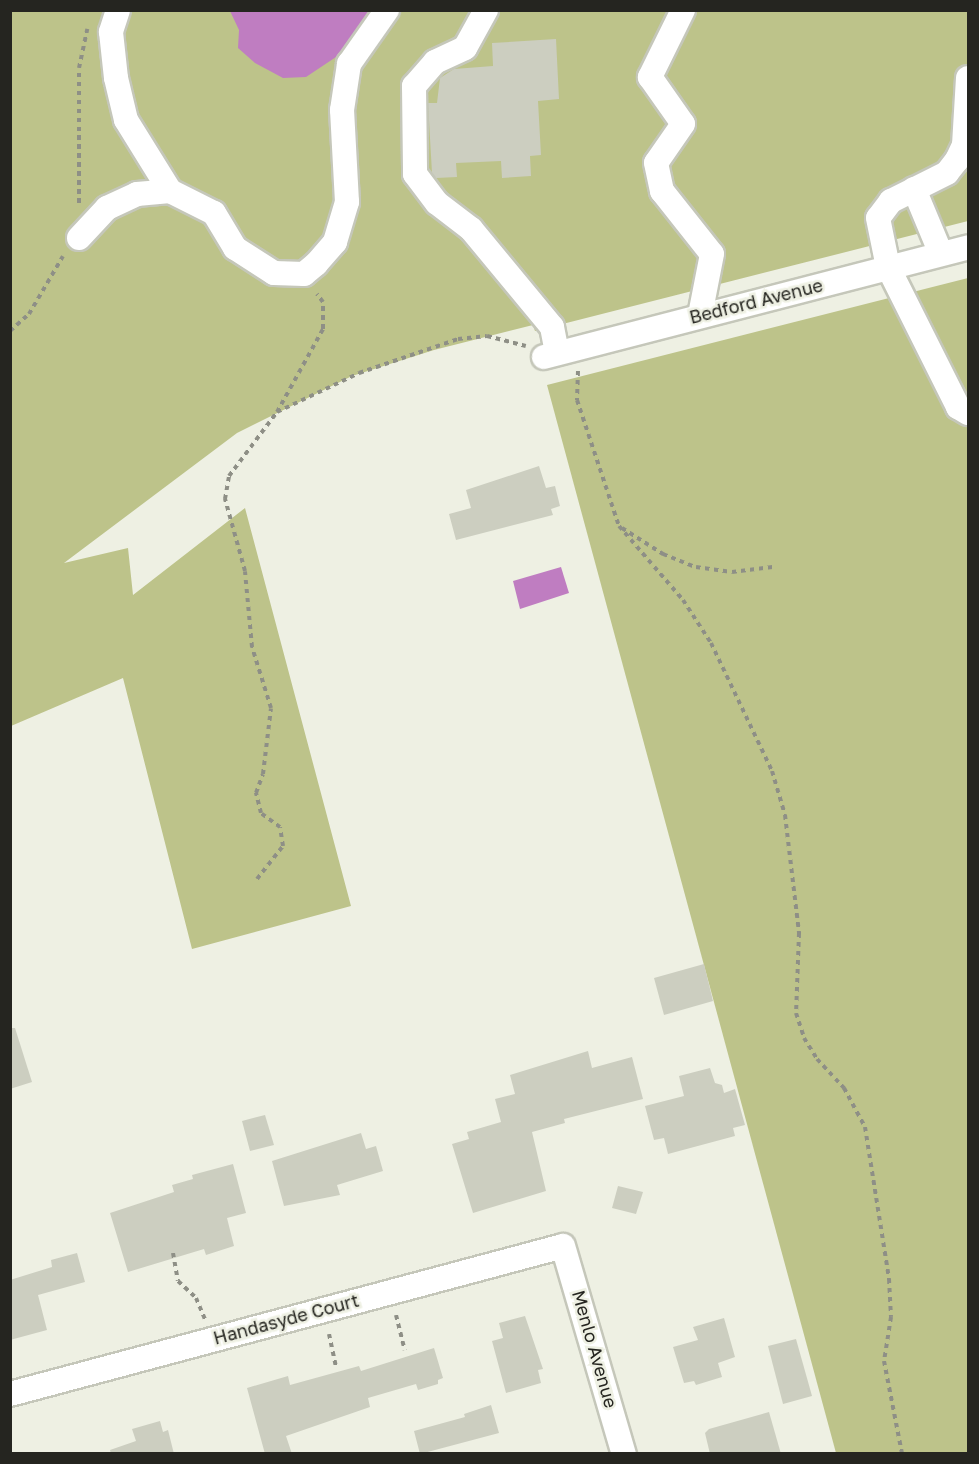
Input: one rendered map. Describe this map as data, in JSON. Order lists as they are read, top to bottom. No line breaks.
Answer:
{"streets":{"street":["Bedford Avenue","Handasyde Court","Menlo Avenue"]},"crossings":[["Handasyde Court","Menlo Avenue"]]}
